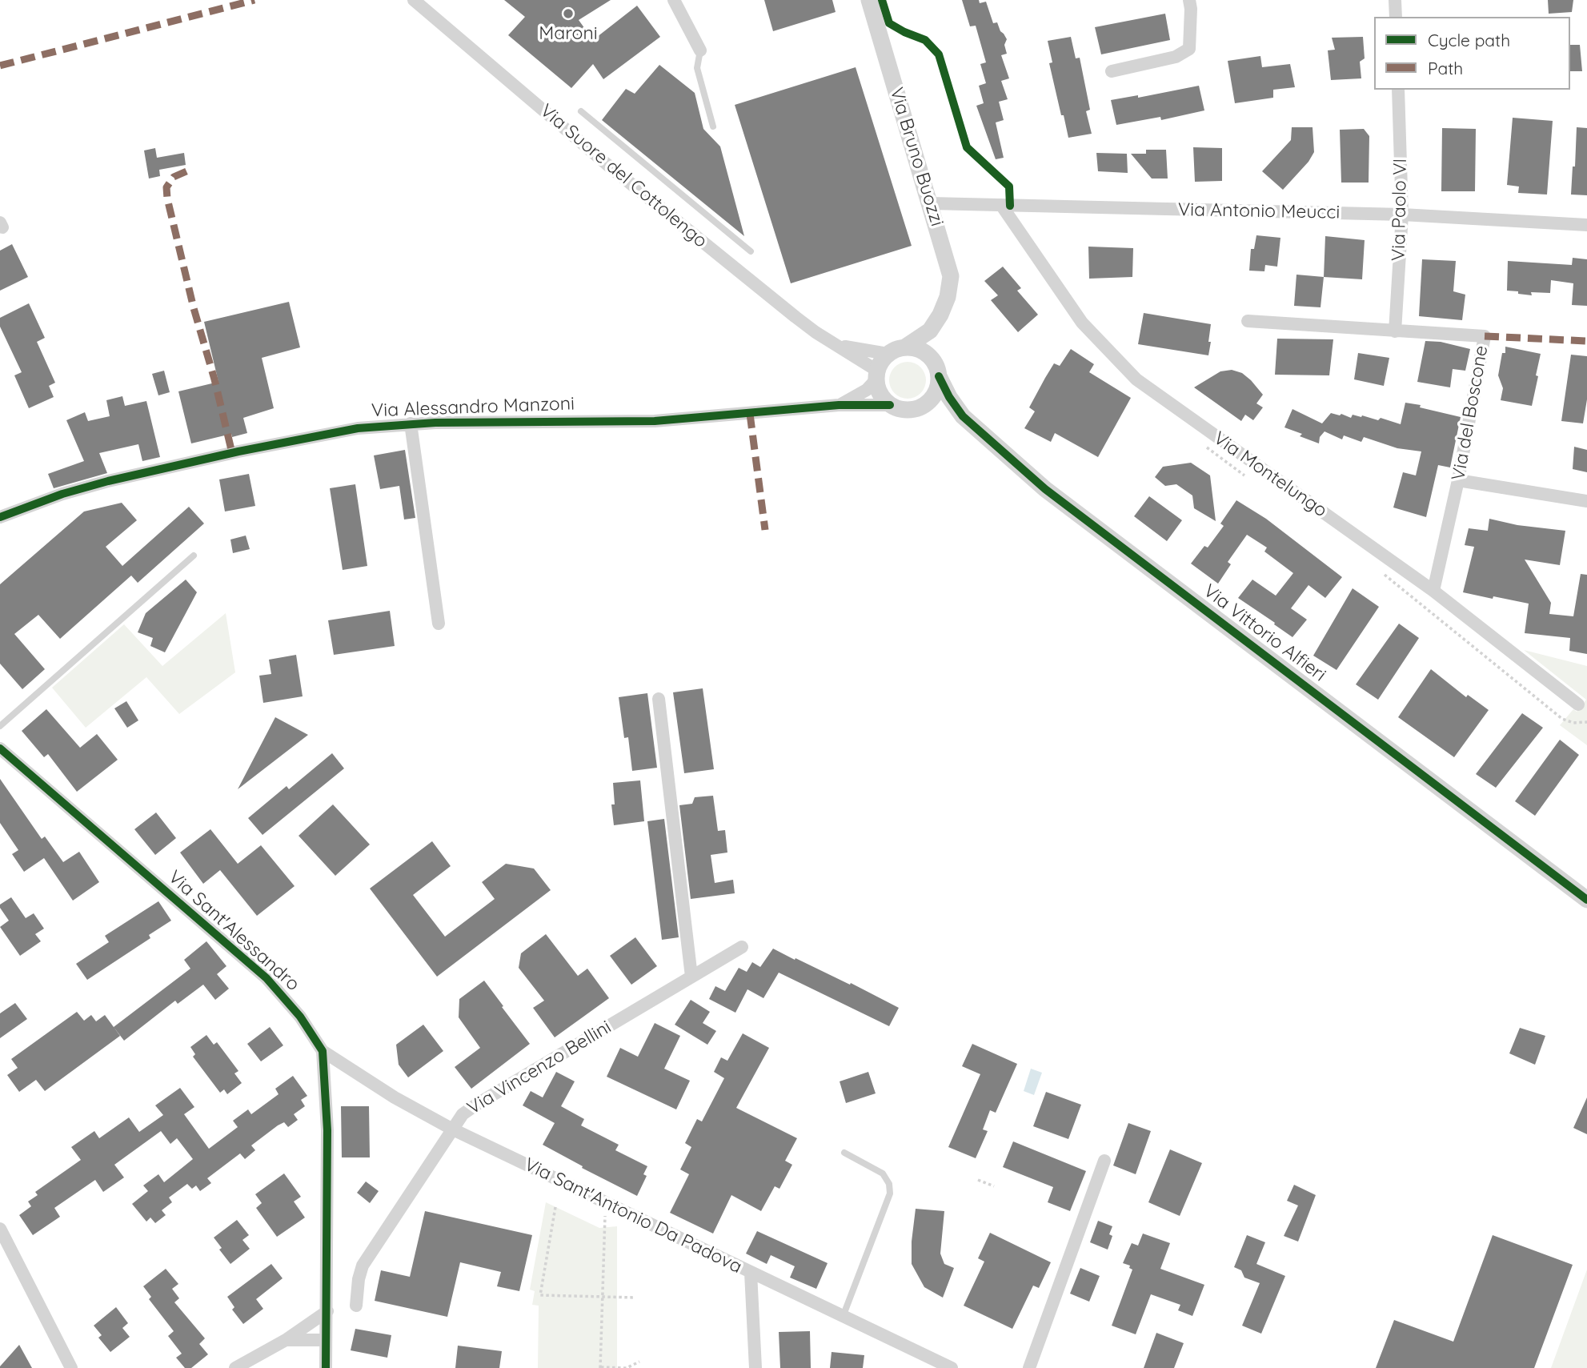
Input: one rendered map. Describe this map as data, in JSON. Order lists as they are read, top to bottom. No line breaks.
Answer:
{"streets":{"street":["Via Bruno Buozzi","Via Suore del Cottolengo","Via Paolo VI","Via Antonio Meucci","Via Alessandro Manzoni","Via del Boscone","Via Montelungo","Via Vittorio Alfieri","Via Sant'Alessandro","Via Vincenzo Bellini","Via Sant'Antonio Da Padova"]},"crossings":[["Via Bruno Buozzi","Via Suore del Cottolengo"],["Via Bruno Buozzi","Via Antonio Meucci"],["Via Bruno Buozzi","Via Alessandro Manzoni"],["Via Bruno Buozzi","Via Vittorio Alfieri"],["Via Suore del Cottolengo","Via Alessandro Manzoni"],["Via Suore del Cottolengo","Via Vittorio Alfieri"],["Via Paolo VI","Via Antonio Meucci"],["Via Paolo VI","Via del Boscone"],["Via Antonio Meucci","Via Montelungo"],["Via Alessandro Manzoni","Via Vittorio Alfieri"],["Via del Boscone","Via Montelungo"],["Via Sant'Alessandro","Via Sant'Antonio Da Padova"],["Via Vincenzo Bellini","Via Sant'Antonio Da Padova"]],"places":["Maroni"],"legend":["Cycle path","Path"]}
